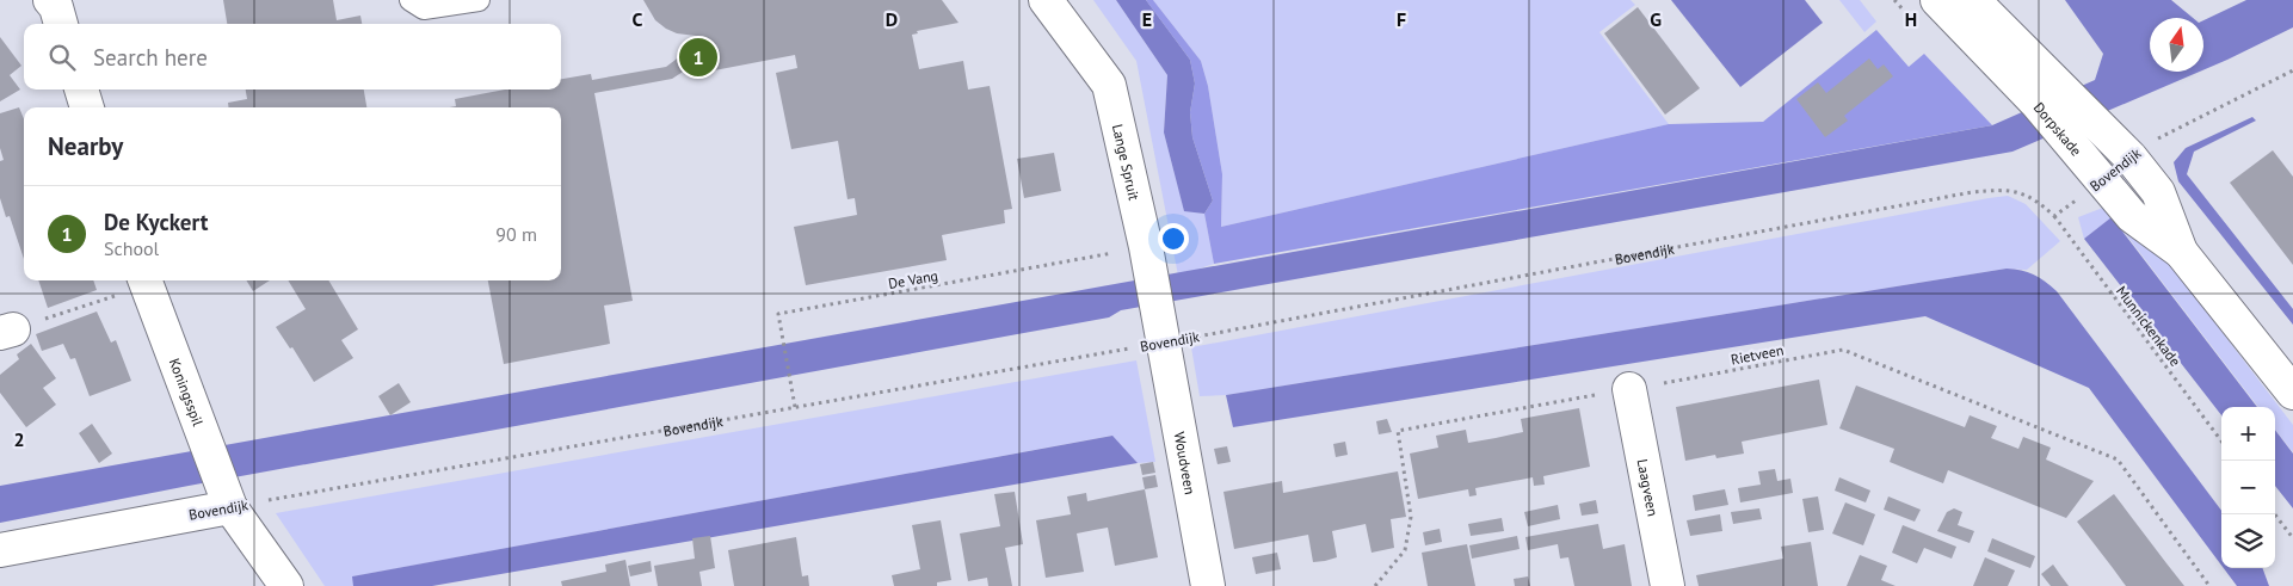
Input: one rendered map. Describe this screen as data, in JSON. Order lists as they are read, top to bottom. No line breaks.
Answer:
{"streets":{"street":["Dorpskade","Lange Spruit","Bovendijk","Koningsspil","Woudveen","Laagveen"],"path":["De Vang","Munnickenkade","Rietveen"]},"crossings":[["Dorpskade","Bovendijk"],["Lange Spruit","Bovendijk"],["Lange Spruit","De Vang"],["Lange Spruit","Woudveen"],["Bovendijk","De Vang"],["Bovendijk","Munnickenkade"],["Bovendijk","Koningsspil"],["Bovendijk","Woudveen"],["Rietveen","Laagveen"]],"north":"top","page":{"search":"Search here","pins":"1","heading":"Nearby","list":[{"mark":"1","name":"De Kyckert","note":"School","value":"90 m"}],"map_buttons":["+","−"]},"grid":{"columns":["C","D","E","F","G","H"],"rows":["2"]}}
